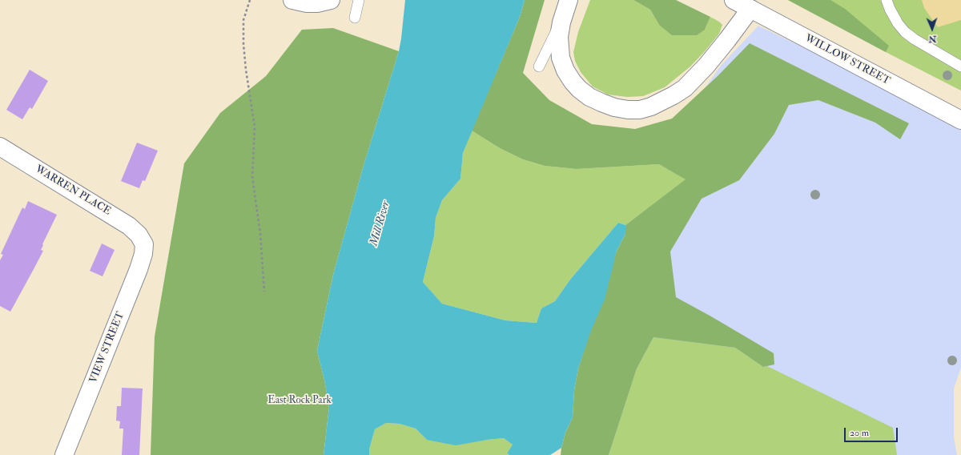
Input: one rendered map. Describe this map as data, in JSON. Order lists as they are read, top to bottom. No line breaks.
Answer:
{"streets":{"main road":["WILLOW STREET","WARREN PLACE","VIEW STREET"]},"crossings":[["WARREN PLACE","VIEW STREET"]],"water":["Mill River"],"parks":["East Rock Park"],"scale_bar":"20 m","north":"bottom"}
